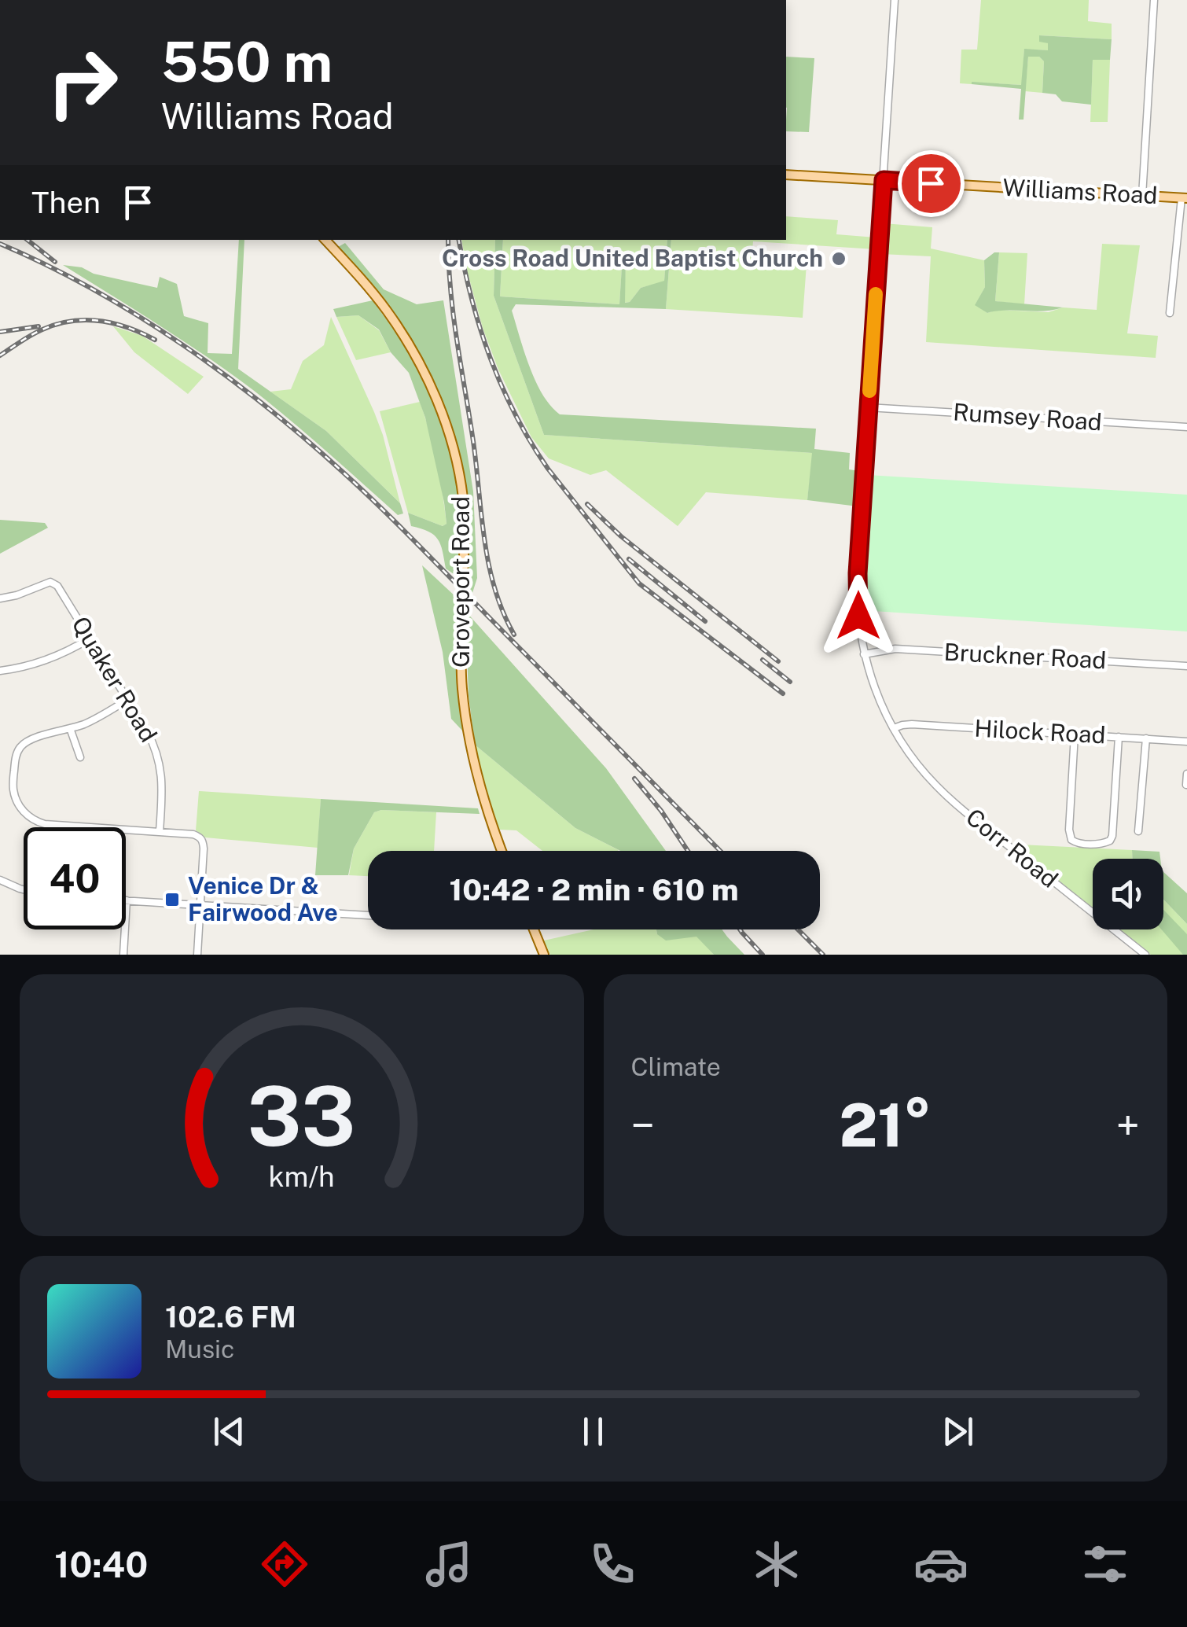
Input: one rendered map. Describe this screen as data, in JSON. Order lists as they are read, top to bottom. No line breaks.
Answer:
{"streets":{"main road":["Williams Road","Groveport Road"],"street":["Rumsey Road","Bruckner Road","Quaker Road","Hilock Road","Corr Road"]},"crossings":[["Williams Road","Corr Road"],["Rumsey Road","Corr Road"],["Bruckner Road","Corr Road"],["Hilock Road","Corr Road"]],"places":{"other":["Cross Road United Baptist Church"],"transit":["Venice Dr & Fairwood Ave"]},"page":{"turn":["550 m","Williams Road"],"then":"Then","limit":"40","trip":"10:42 · 2 min · 610 m","tile":"Climate","heat":["−","21°","+"],"song":["102.6 FM","Music"],"tabs":"10:40","gauge":["33","km/h"]}}
